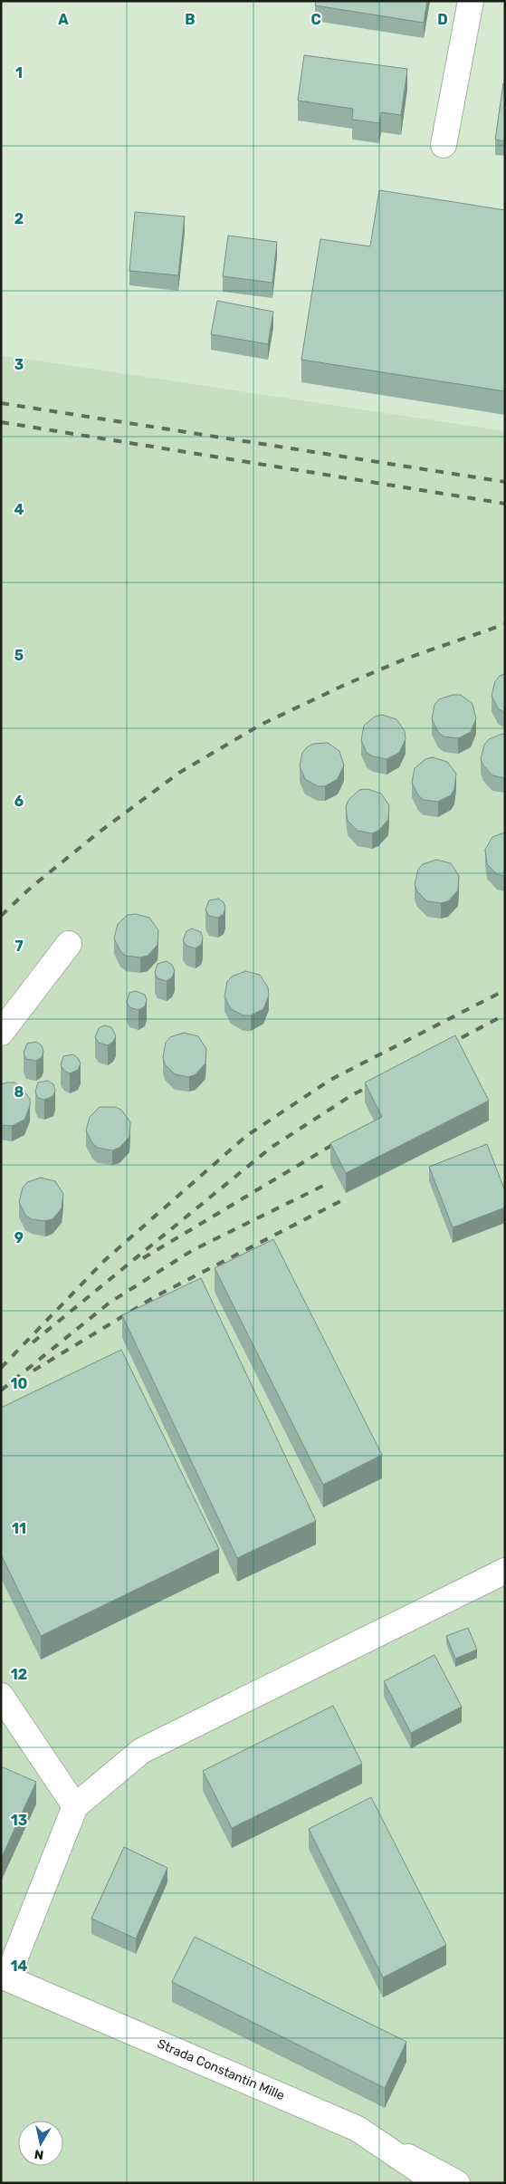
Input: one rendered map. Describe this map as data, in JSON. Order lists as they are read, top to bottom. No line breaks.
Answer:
{"streets":{"main road":["Strada Constantin Mille"]},"north":"bottom","grid":{"columns":["A","B","C","D"],"rows":["1","2","3","4","5","6","7","8","9","10","11","12","13","14"]}}
